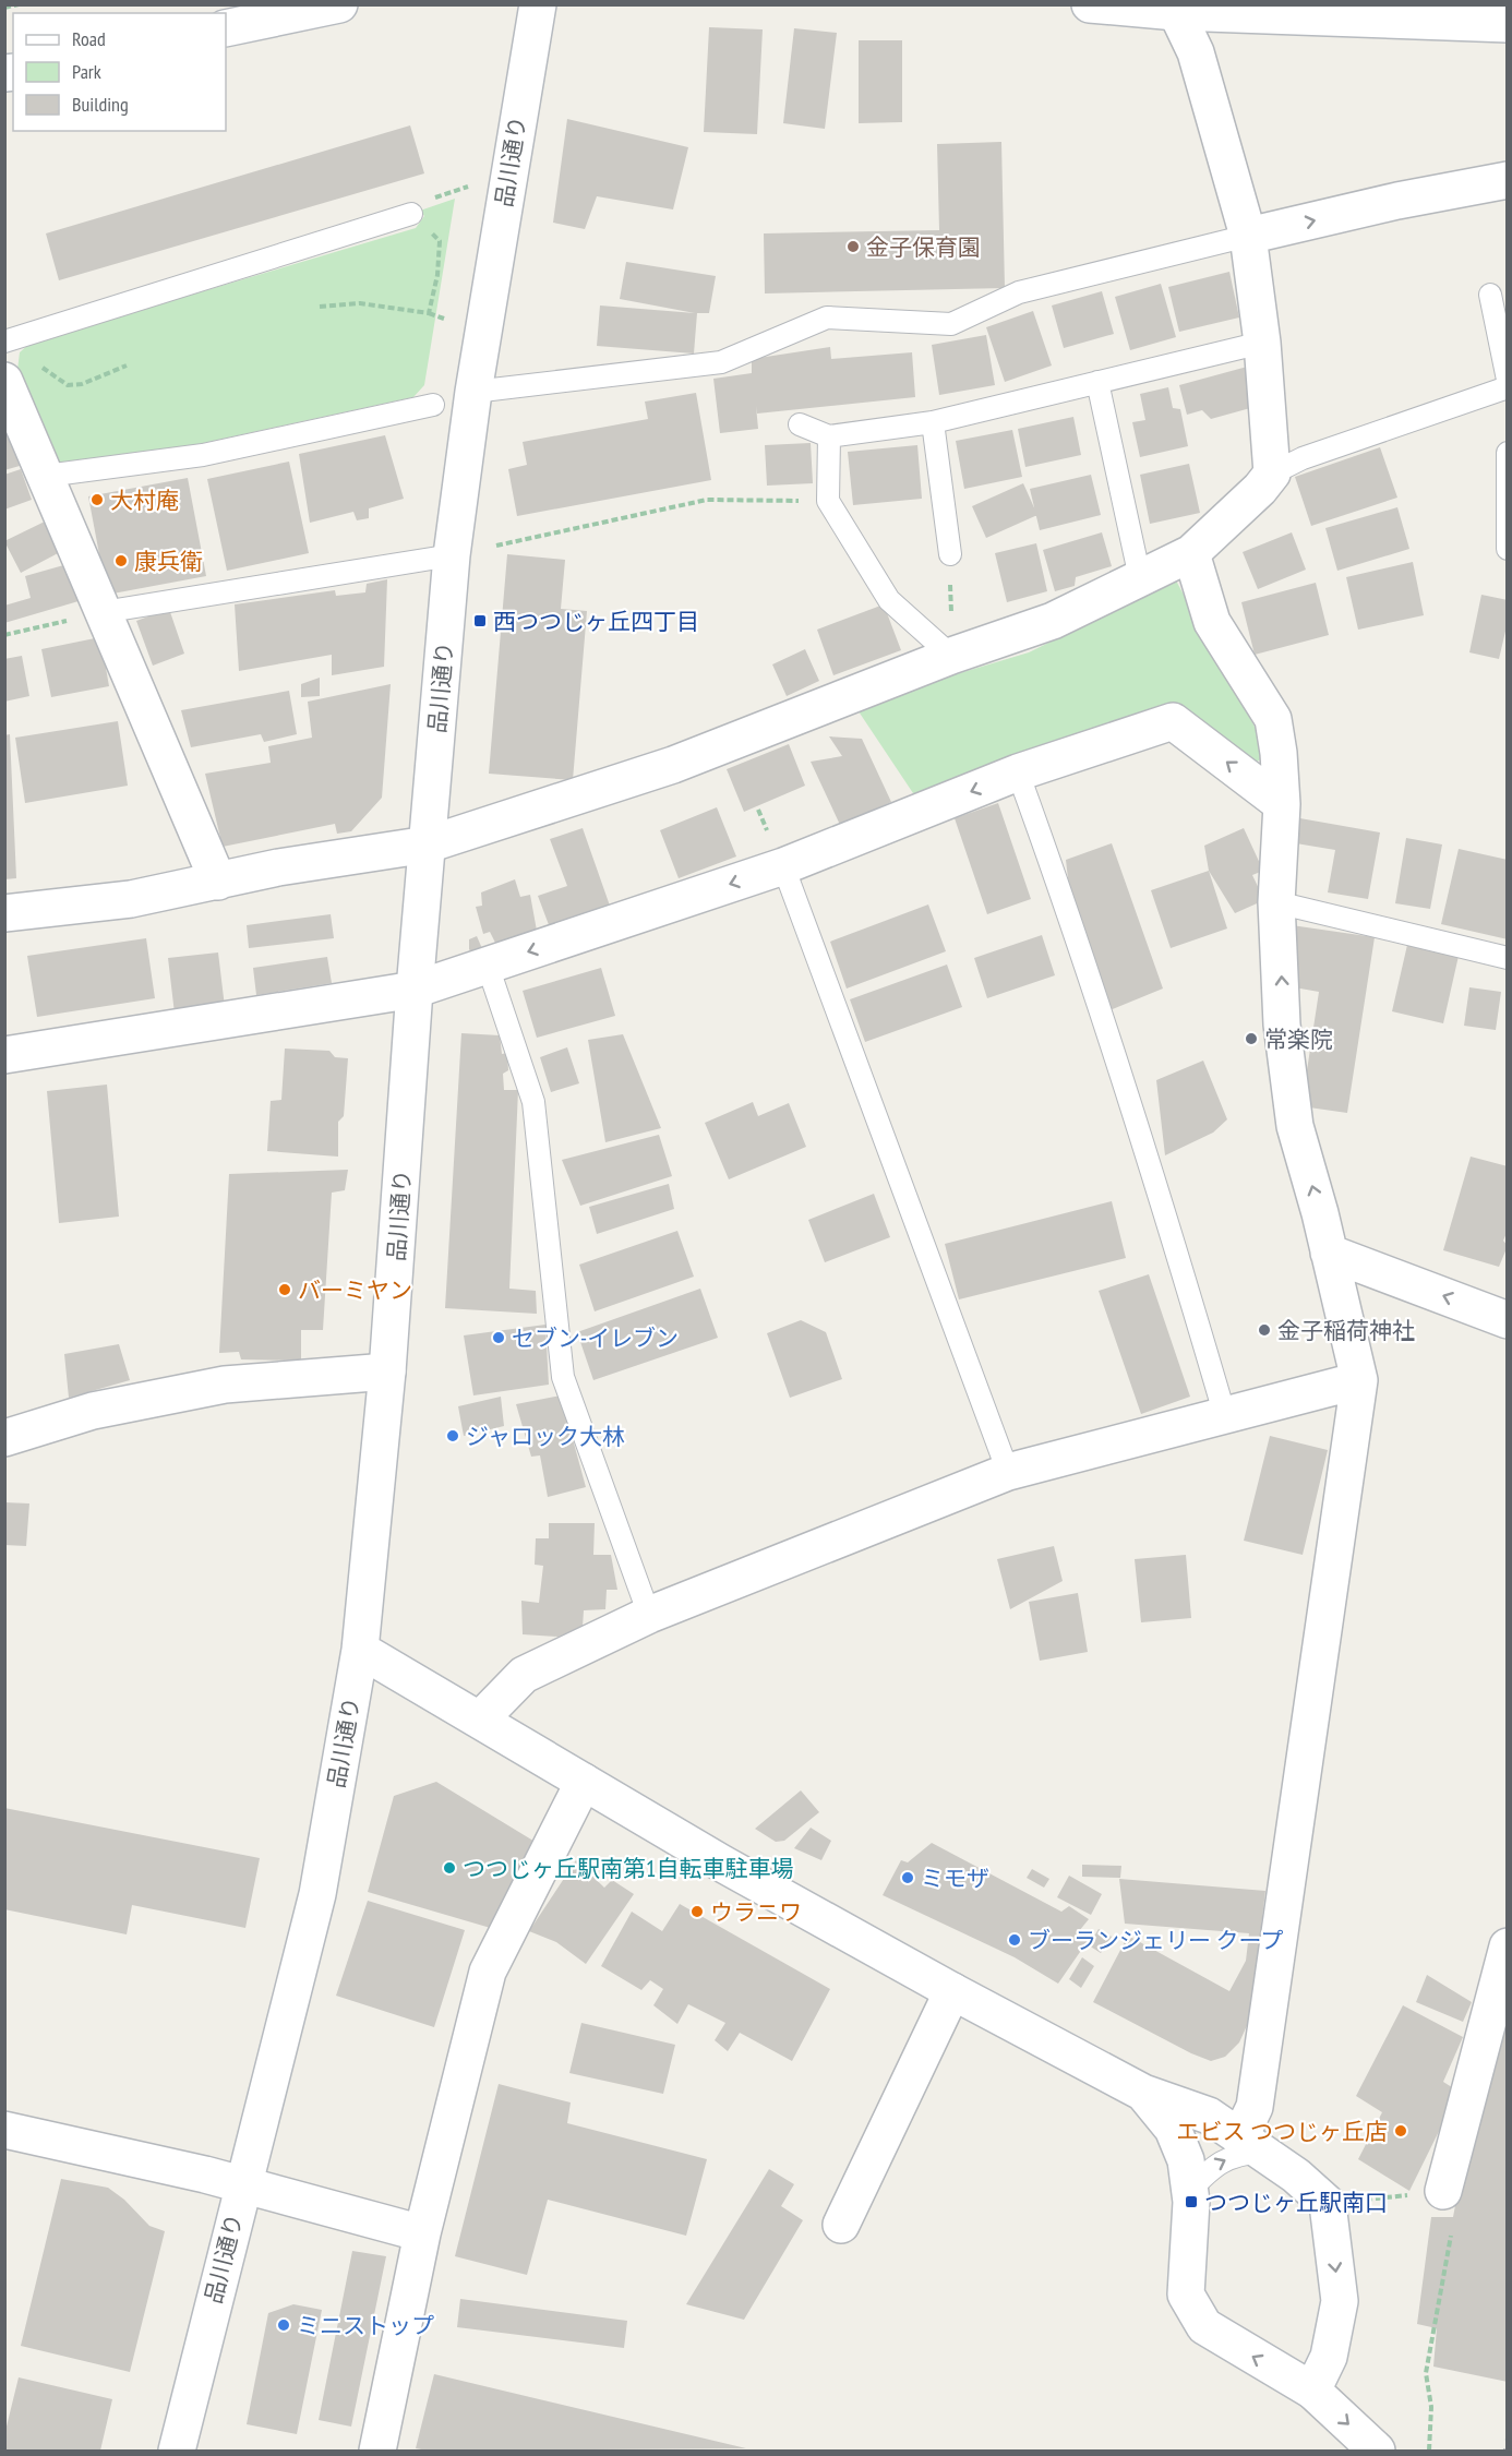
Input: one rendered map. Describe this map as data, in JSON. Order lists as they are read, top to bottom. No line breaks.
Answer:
{"streets":{"street":["品川通り"]},"places":{"other":["金子保育園","大村庵","康兵衛","常楽院","バーミヤン","金子稲荷神社","セブン-イレブン","ジャロック大林","つつじヶ丘駅南第1自転車駐車場","ミモザ","ウラニワ","ブーランジェリー クープ","エビス つつじヶ丘店","ミニストップ"],"transit":["西つつじヶ丘四丁目","つつじヶ丘駅南口"]},"legend":["Road","Park","Building"]}
